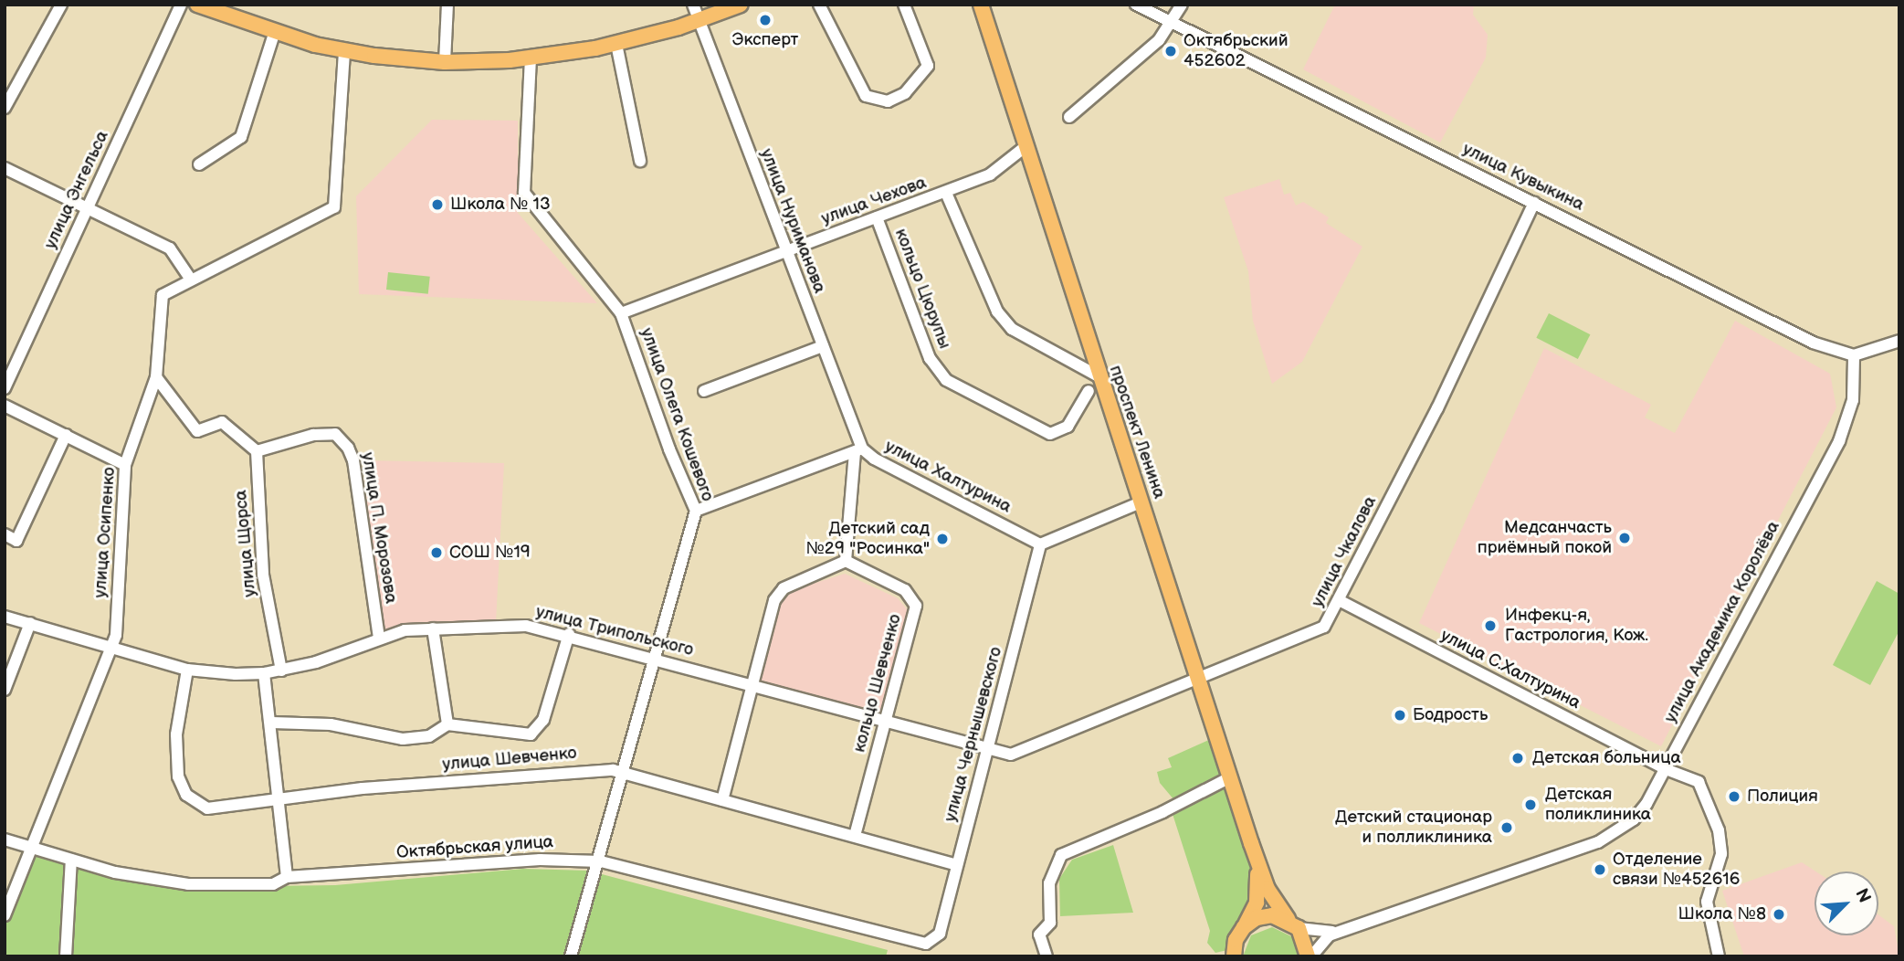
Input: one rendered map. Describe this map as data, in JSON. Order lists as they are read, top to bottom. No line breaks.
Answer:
{"streets":{"main road":["проспект Ленина"],"street":["улица Кувыкина","улица Энгельса","улица Чехова","улица Нуриманова","кольцо Цюрупы","улица Олега Кошевого","улица Халтурина","улица П. Морозова","улица Осипенко","улица Щорса","улица Чкалова","улица Академика Королёва","улица Трипольского","улица С.Халтурина","кольцо Шевченко","улица Чернышевского","улица Шевченко","Октябрьская улица"]},"crossings":[["улица Кувыкина","улица Чкалова"],["улица Кувыкина","улица Академика Королёва"],["улица Чехова","улица Нуриманова"],["улица Чехова","кольцо Цюрупы"],["улица Чехова","улица Олега Кошевого"],["улица Чехова","проспект Ленина"],["улица Нуриманова","улица Халтурина"],["улица Олега Кошевого","улица Трипольского"],["улица Олега Кошевого","улица Шевченко"],["улица Олега Кошевого","Октябрьская улица"],["проспект Ленина","улица Чкалова"],["проспект Ленина","улица Академика Королёва"],["улица Халтурина","улица Чернышевского"],["улица П. Морозова","улица Щорса"],["улица П. Морозова","улица Трипольского"],["улица Осипенко","улица Трипольского"],["улица Осипенко","Октябрьская улица"],["улица Щорса","улица Трипольского"],["улица Чкалова","улица Трипольского"],["улица Чкалова","улица С.Халтурина"],["улица Чкалова","улица Чернышевского"],["улица Академика Королёва","улица С.Халтурина"],["улица Трипольского","кольцо Шевченко"],["улица Трипольского","улица Чернышевского"],["улица Трипольского","улица Шевченко"],["кольцо Шевченко","улица Шевченко"],["улица Чернышевского","улица Шевченко"],["улица Чернышевского","Октябрьская улица"]],"places":["Эксперт","Октябрьский 452602","Школа № 13","Медсанчасть приёмный покой","Детский сад №29 \"Росинка\"","СОШ №19","Инфекц-я, Гастрология, Кож.","Бодрость","Детская больница","Полиция","Детская поликлиника","Детский стационар и полликлиника","Отделение связи №452616","Школа №8"],"north":"top right"}
